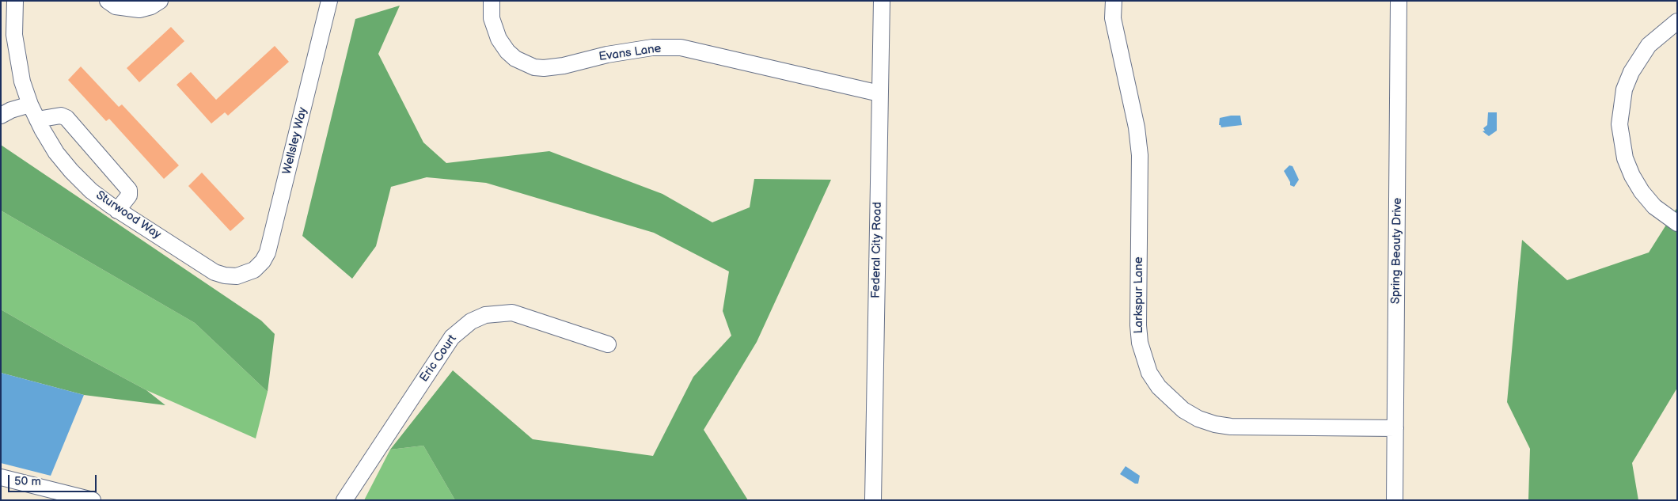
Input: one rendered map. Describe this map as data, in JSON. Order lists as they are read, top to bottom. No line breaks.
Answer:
{"streets":{"street":["Evans Lane","Wellsley Way","Sturwood Way","Federal City Road","Spring Beauty Drive","Larkspur Lane","Eric Court"]},"crossings":[["Evans Lane","Federal City Road"],["Wellsley Way","Sturwood Way"],["Spring Beauty Drive","Larkspur Lane"]],"scale_bar":"50 m"}
